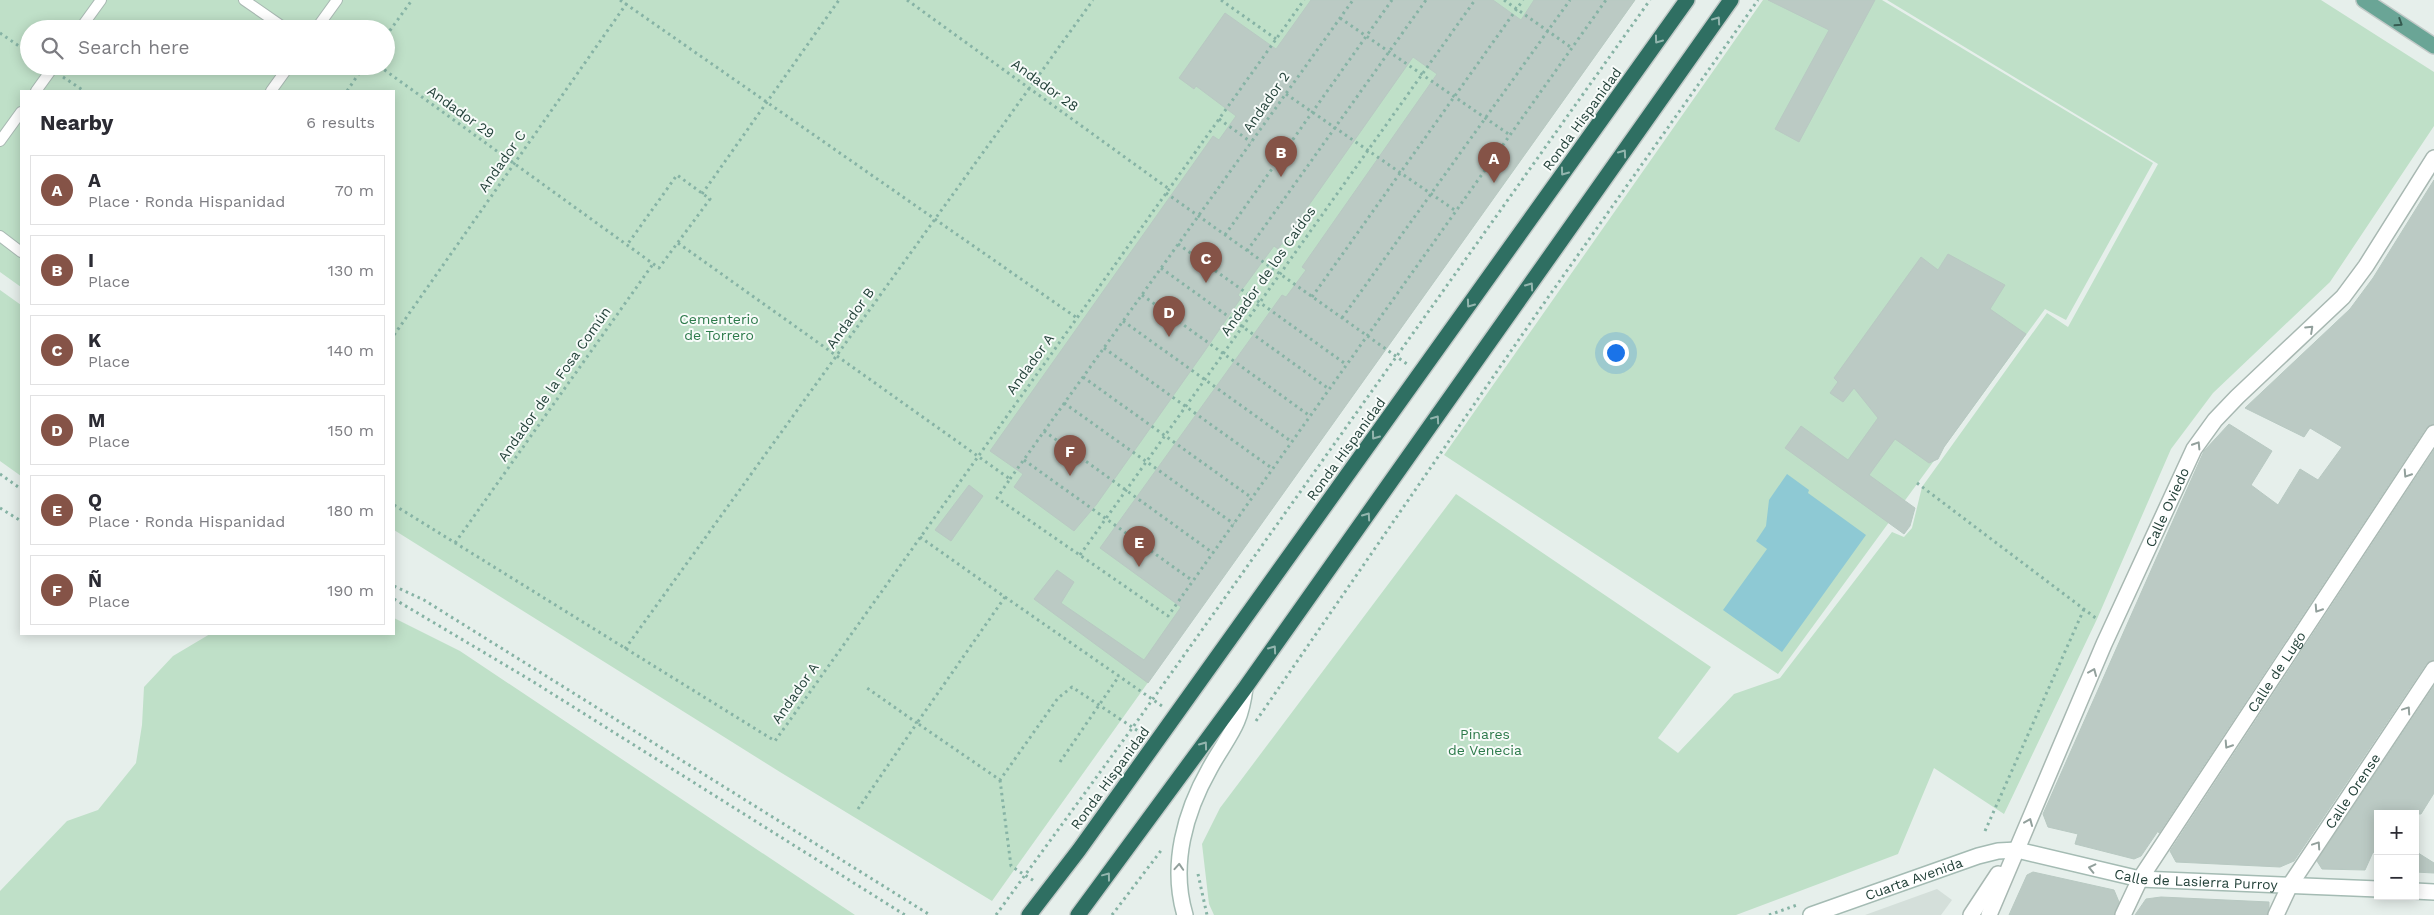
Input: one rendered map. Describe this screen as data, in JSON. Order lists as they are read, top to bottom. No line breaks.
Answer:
{"streets":{"highway":["Ronda Hispanidad"],"street":["Calle Oviedo","Calle de Lugo","Calle Orense","Calle de Lasierra Purroy","Cuarta Avenida"],"path":["Andador 28","Andador 2","Andador 29","Andador C","Andador de los Caídos","Andador B","Andador A","Andador de la Fosa Común"]},"crossings":[["Andador 28","Andador B"],["Andador 28","Andador A"],["Andador 2","Andador de los Caídos"],["Andador 29","Andador C"],["Andador B","Andador A"],["Calle Oviedo","Calle de Lasierra Purroy"],["Calle Oviedo","Cuarta Avenida"],["Calle de Lugo","Calle de Lasierra Purroy"],["Calle Orense","Calle de Lasierra Purroy"],["Calle de Lasierra Purroy","Cuarta Avenida"]],"one_way":["Calle Oviedo","Calle de Lugo","Calle Orense","Calle de Lasierra Purroy"],"parks":["Cementerio de Torrero","Pinares de Venecia"],"page":{"search":"Search here","heading":["Nearby","6 results"],"pins":["B","A","C","D","F","E"],"list":[{"mark":"A","name":"A","note":"Place · Ronda Hispanidad","value":"70 m"},{"mark":"B","name":"I","note":"Place","value":"130 m"},{"mark":"C","name":"K","note":"Place","value":"140 m"},{"mark":"D","name":"M","note":"Place","value":"150 m"},{"mark":"E","name":"Q","note":"Place · Ronda Hispanidad","value":"180 m"},{"mark":"F","name":"Ñ","note":"Place","value":"190 m"}],"map_buttons":["+","−"]}}
